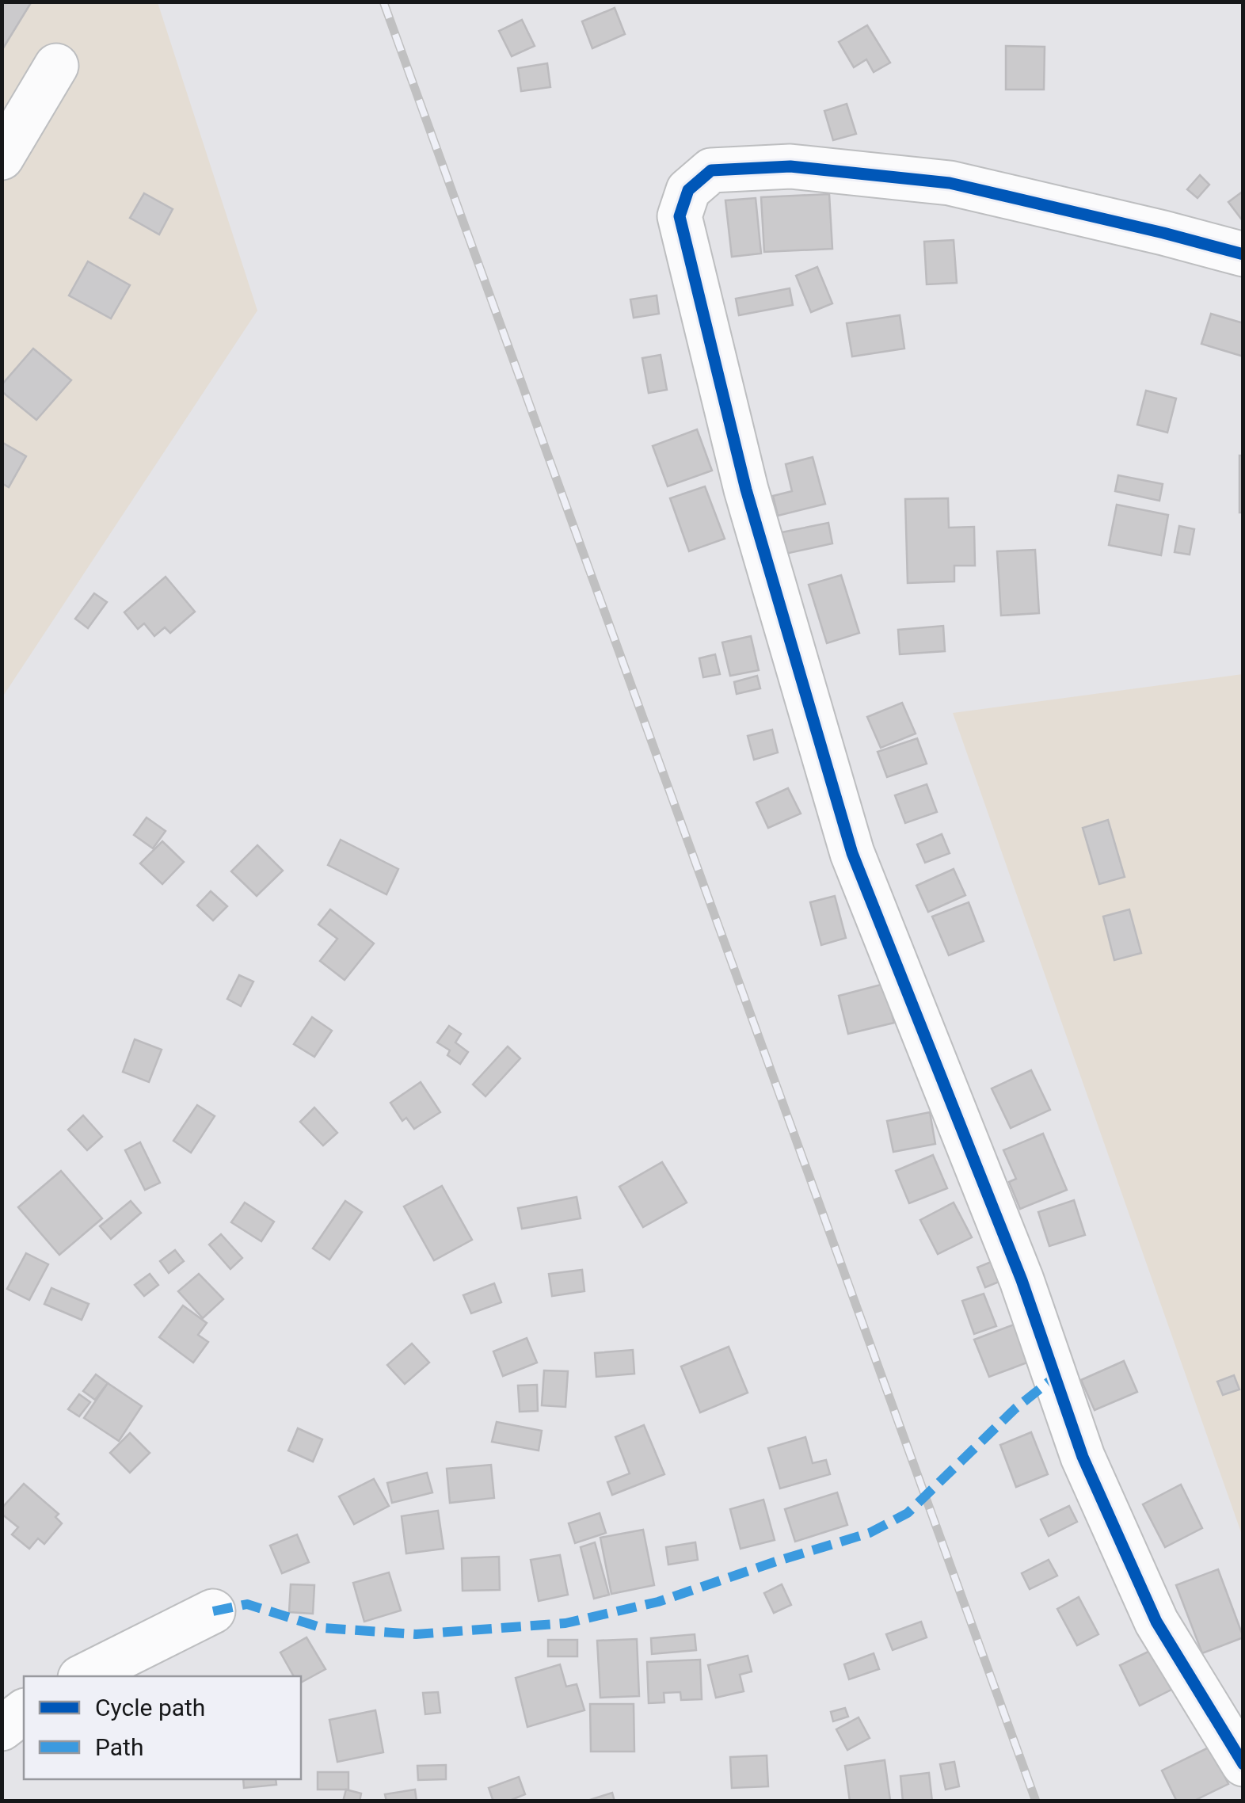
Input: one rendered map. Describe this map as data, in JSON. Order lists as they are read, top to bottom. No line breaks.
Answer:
{"legend":["Cycle path","Path"]}
